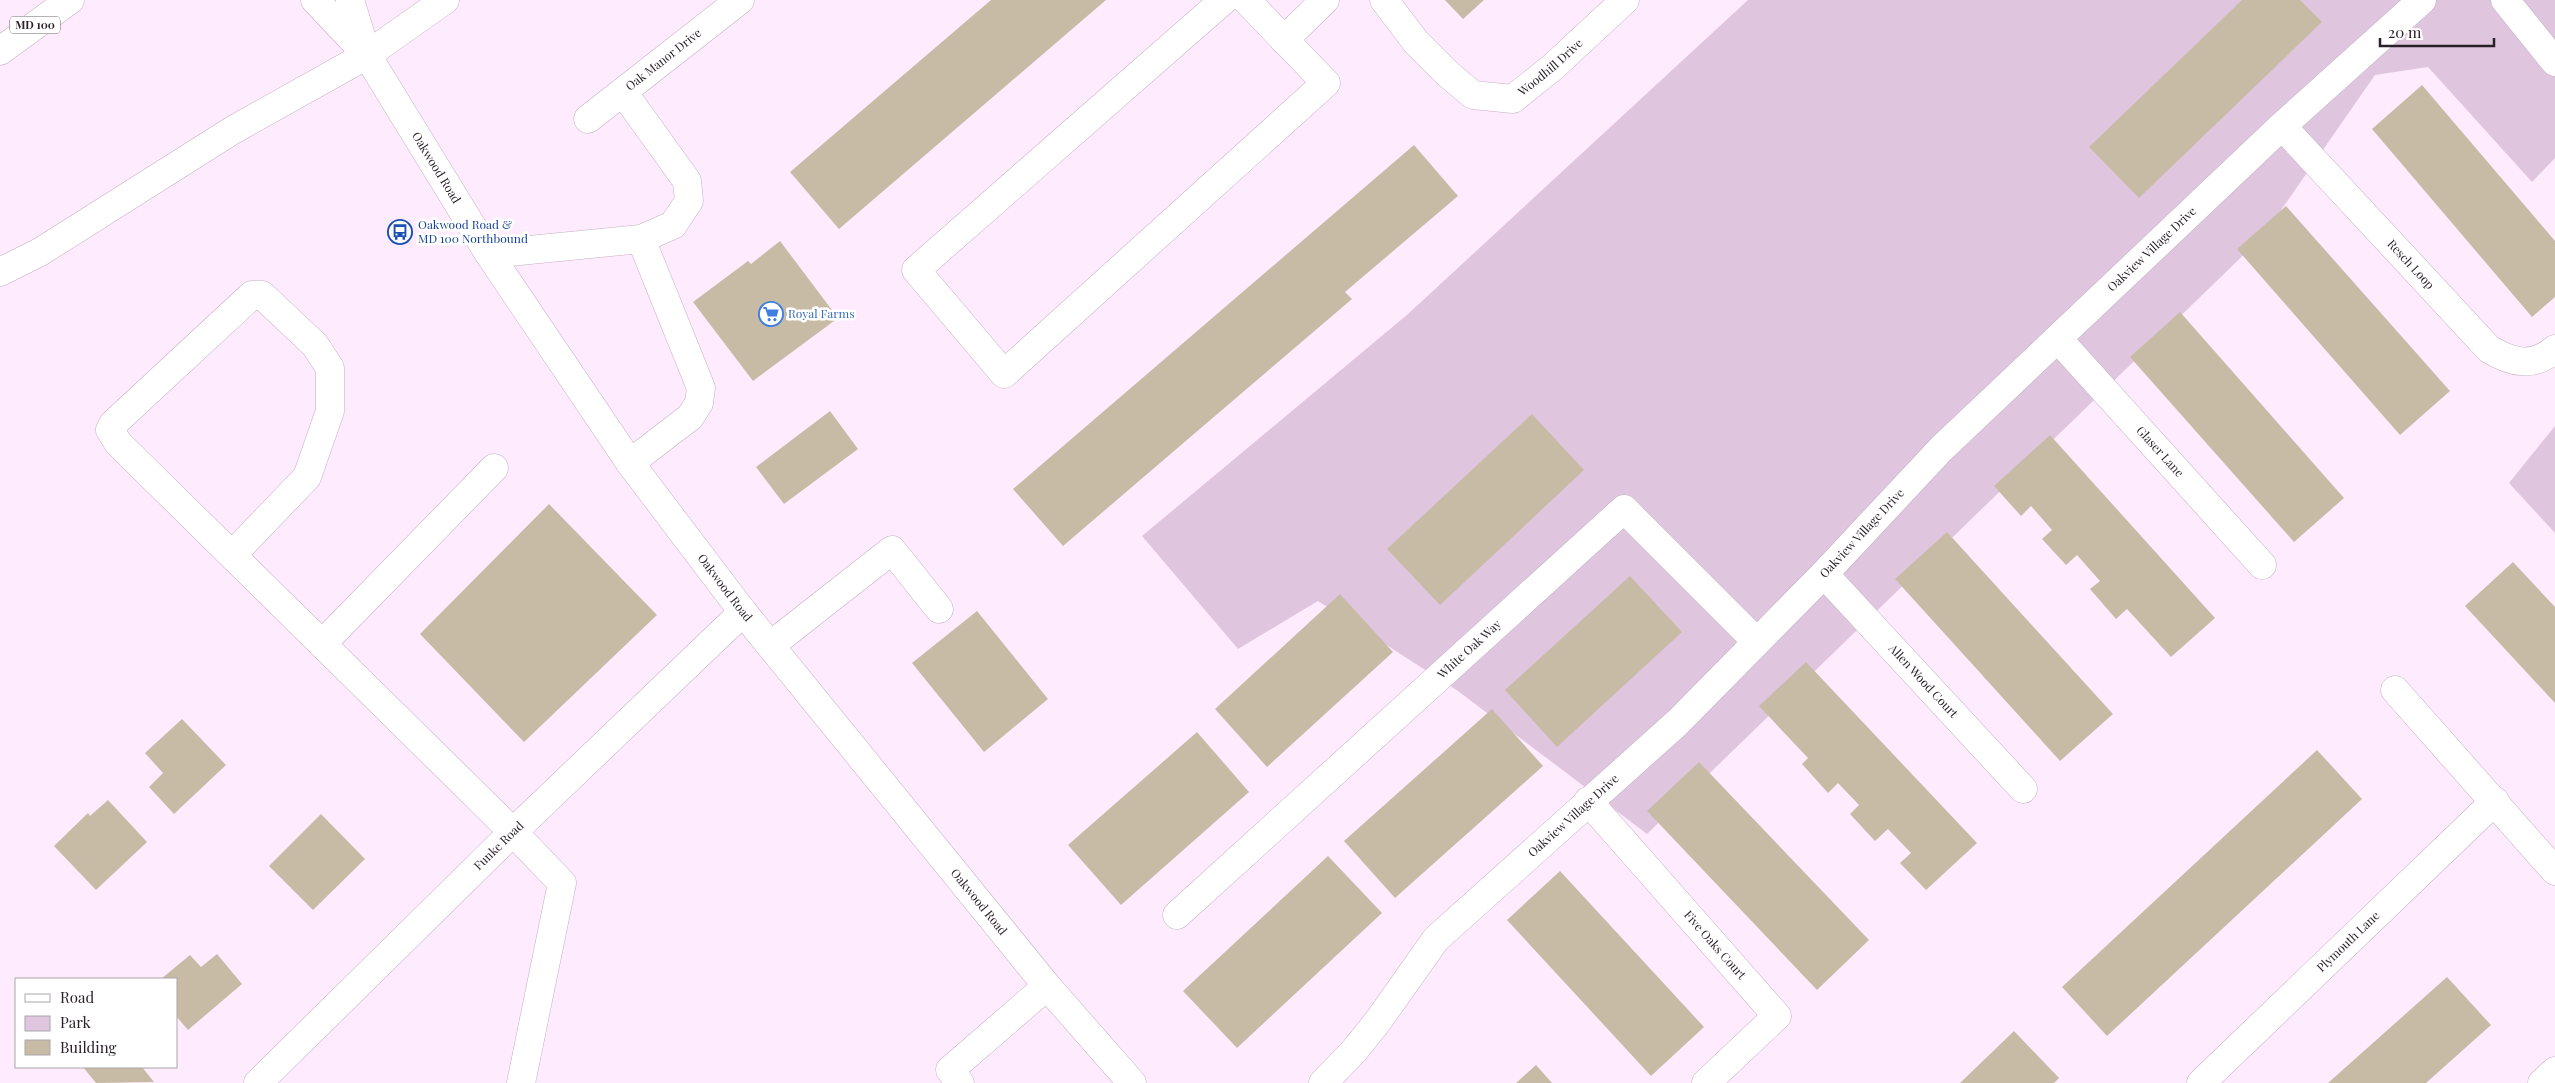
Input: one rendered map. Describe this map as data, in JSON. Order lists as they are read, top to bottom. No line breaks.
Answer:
{"streets":{"main road":["MD 100","Oak Manor Drive","Woodhill Drive","Oakwood Road","Oakview Village Drive","Resch Loop","Glaser Lane","White Oak Way","Allen Wood Court","Funke Road","Plymouth Lane","Five Oaks Court"]},"crossings":[["Oakwood Road","Funke Road"],["Oakview Village Drive","Resch Loop"],["Oakview Village Drive","Glaser Lane"],["Oakview Village Drive","White Oak Way"],["Oakview Village Drive","Allen Wood Court"],["Oakview Village Drive","Five Oaks Court"]],"places":{"bus stop":["Oakwood Road & MD 100 Northbound"],"supermarket":["Royal Farms"]},"legend":["Road","Park","Building"],"scale_bar":"20 m"}
